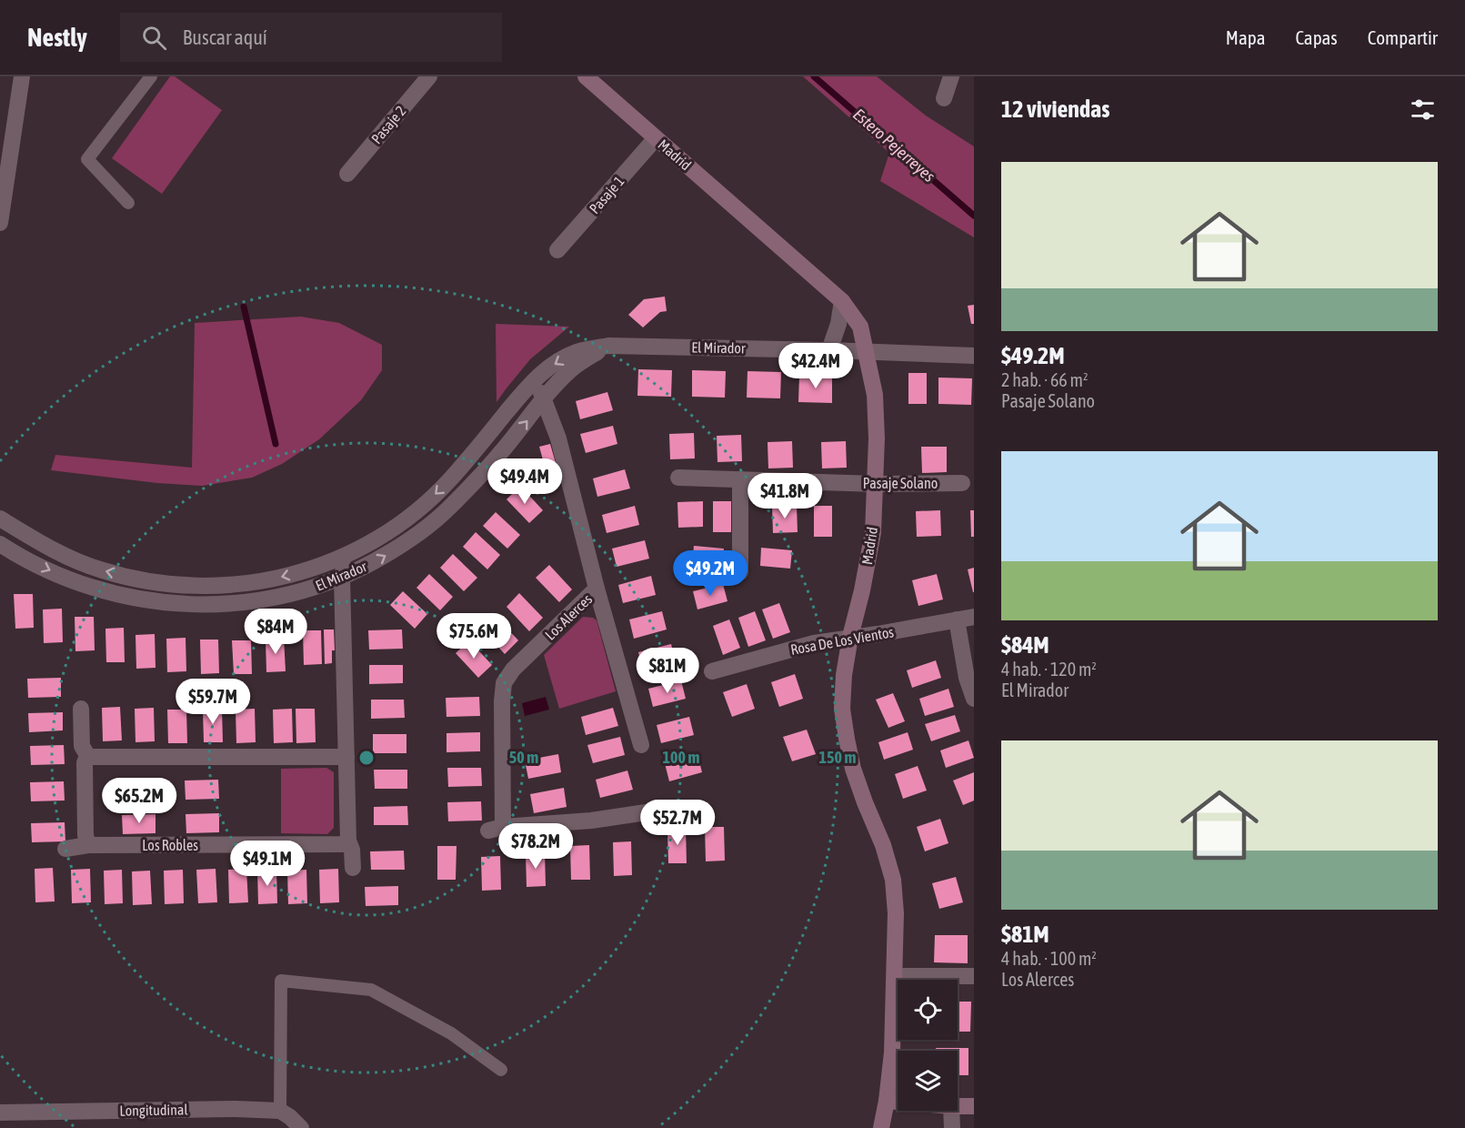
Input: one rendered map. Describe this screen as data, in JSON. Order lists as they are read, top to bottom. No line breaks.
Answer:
{"streets":{"street":["Pasaje 2","Madrid","Pasaje 1","El Mirador","Pasaje Solano","Los Alerces","Rosa De Los Vientos","Los Robles","Longitudinal"]},"crossings":[["Madrid","Pasaje 1"],["Madrid","El Mirador"],["Madrid","Pasaje Solano"],["Madrid","Rosa De Los Vientos"],["El Mirador","Los Alerces"]],"water":["Estero Pejerreyes"],"page":{"header":"Nestly","search":"Buscar aquí","nav":["Mapa","Capas","Compartir"],"heading":"12 viviendas","list":[{"name":"$49.2M","note":"2 hab. · 66 m² · Pasaje Solano"},{"name":"$84M","note":"4 hab. · 120 m² · El Mirador"},{"name":"$81M","note":"4 hab. · 100 m² · Los Alerces"}],"price":["$42.4M","$49.4M","$41.8M","$49.2M","$84M","$75.6M","$81M","$59.7M","$65.2M","$52.7M","$78.2M","$49.1M"]},"rings":["50 m","100 m","150 m"]}
